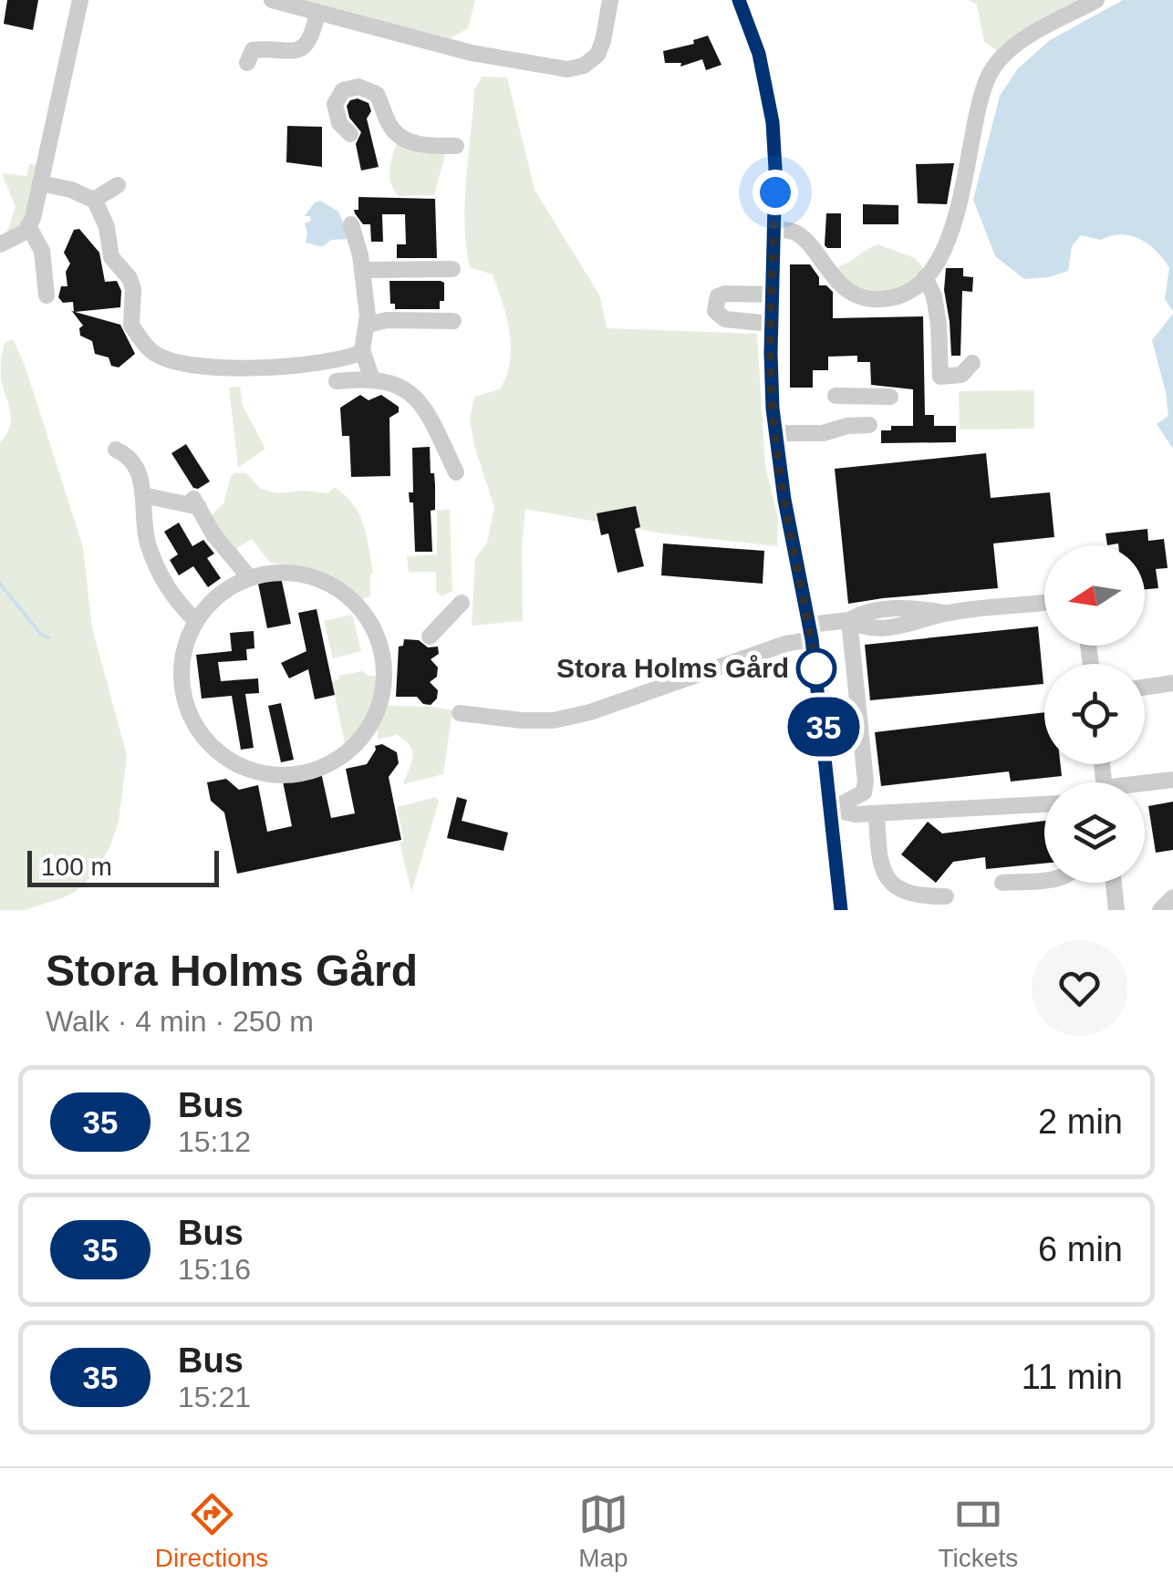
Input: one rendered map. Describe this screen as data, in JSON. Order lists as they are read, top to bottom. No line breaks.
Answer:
{"places":["Stora Holms Gård"],"lines":["bus line 35"],"scale_bar":"100 m","north":"left","page":{"on_map":"35","scale":"100 m","heading":["Stora Holms Gård","Walk · 4 min · 250 m"],"list":[{"mark":"35","name":"Bus","note":"15:12","value":"2 min"},{"mark":"35","name":"Bus","note":"15:16","value":"6 min"},{"mark":"35","name":"Bus","note":"15:21","value":"11 min"}],"tabs":["Directions","Map","Tickets"]}}
